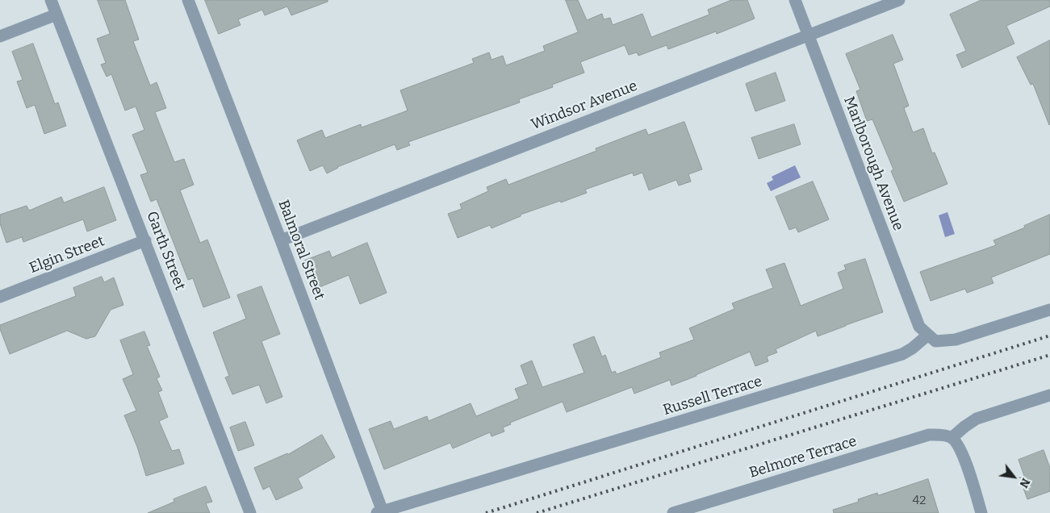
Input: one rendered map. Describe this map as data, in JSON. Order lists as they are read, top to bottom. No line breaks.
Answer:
{"streets":{"street":["Windsor Avenue","Marlborough Avenue","Balmoral Street","Garth Street","Elgin Street","Russell Terrace","Belmore Terrace"]},"crossings":[["Windsor Avenue","Marlborough Avenue"],["Windsor Avenue","Balmoral Street"],["Marlborough Avenue","Russell Terrace"],["Balmoral Street","Russell Terrace"],["Garth Street","Elgin Street"]],"house_numbers":["42"],"north":"bottom right"}
